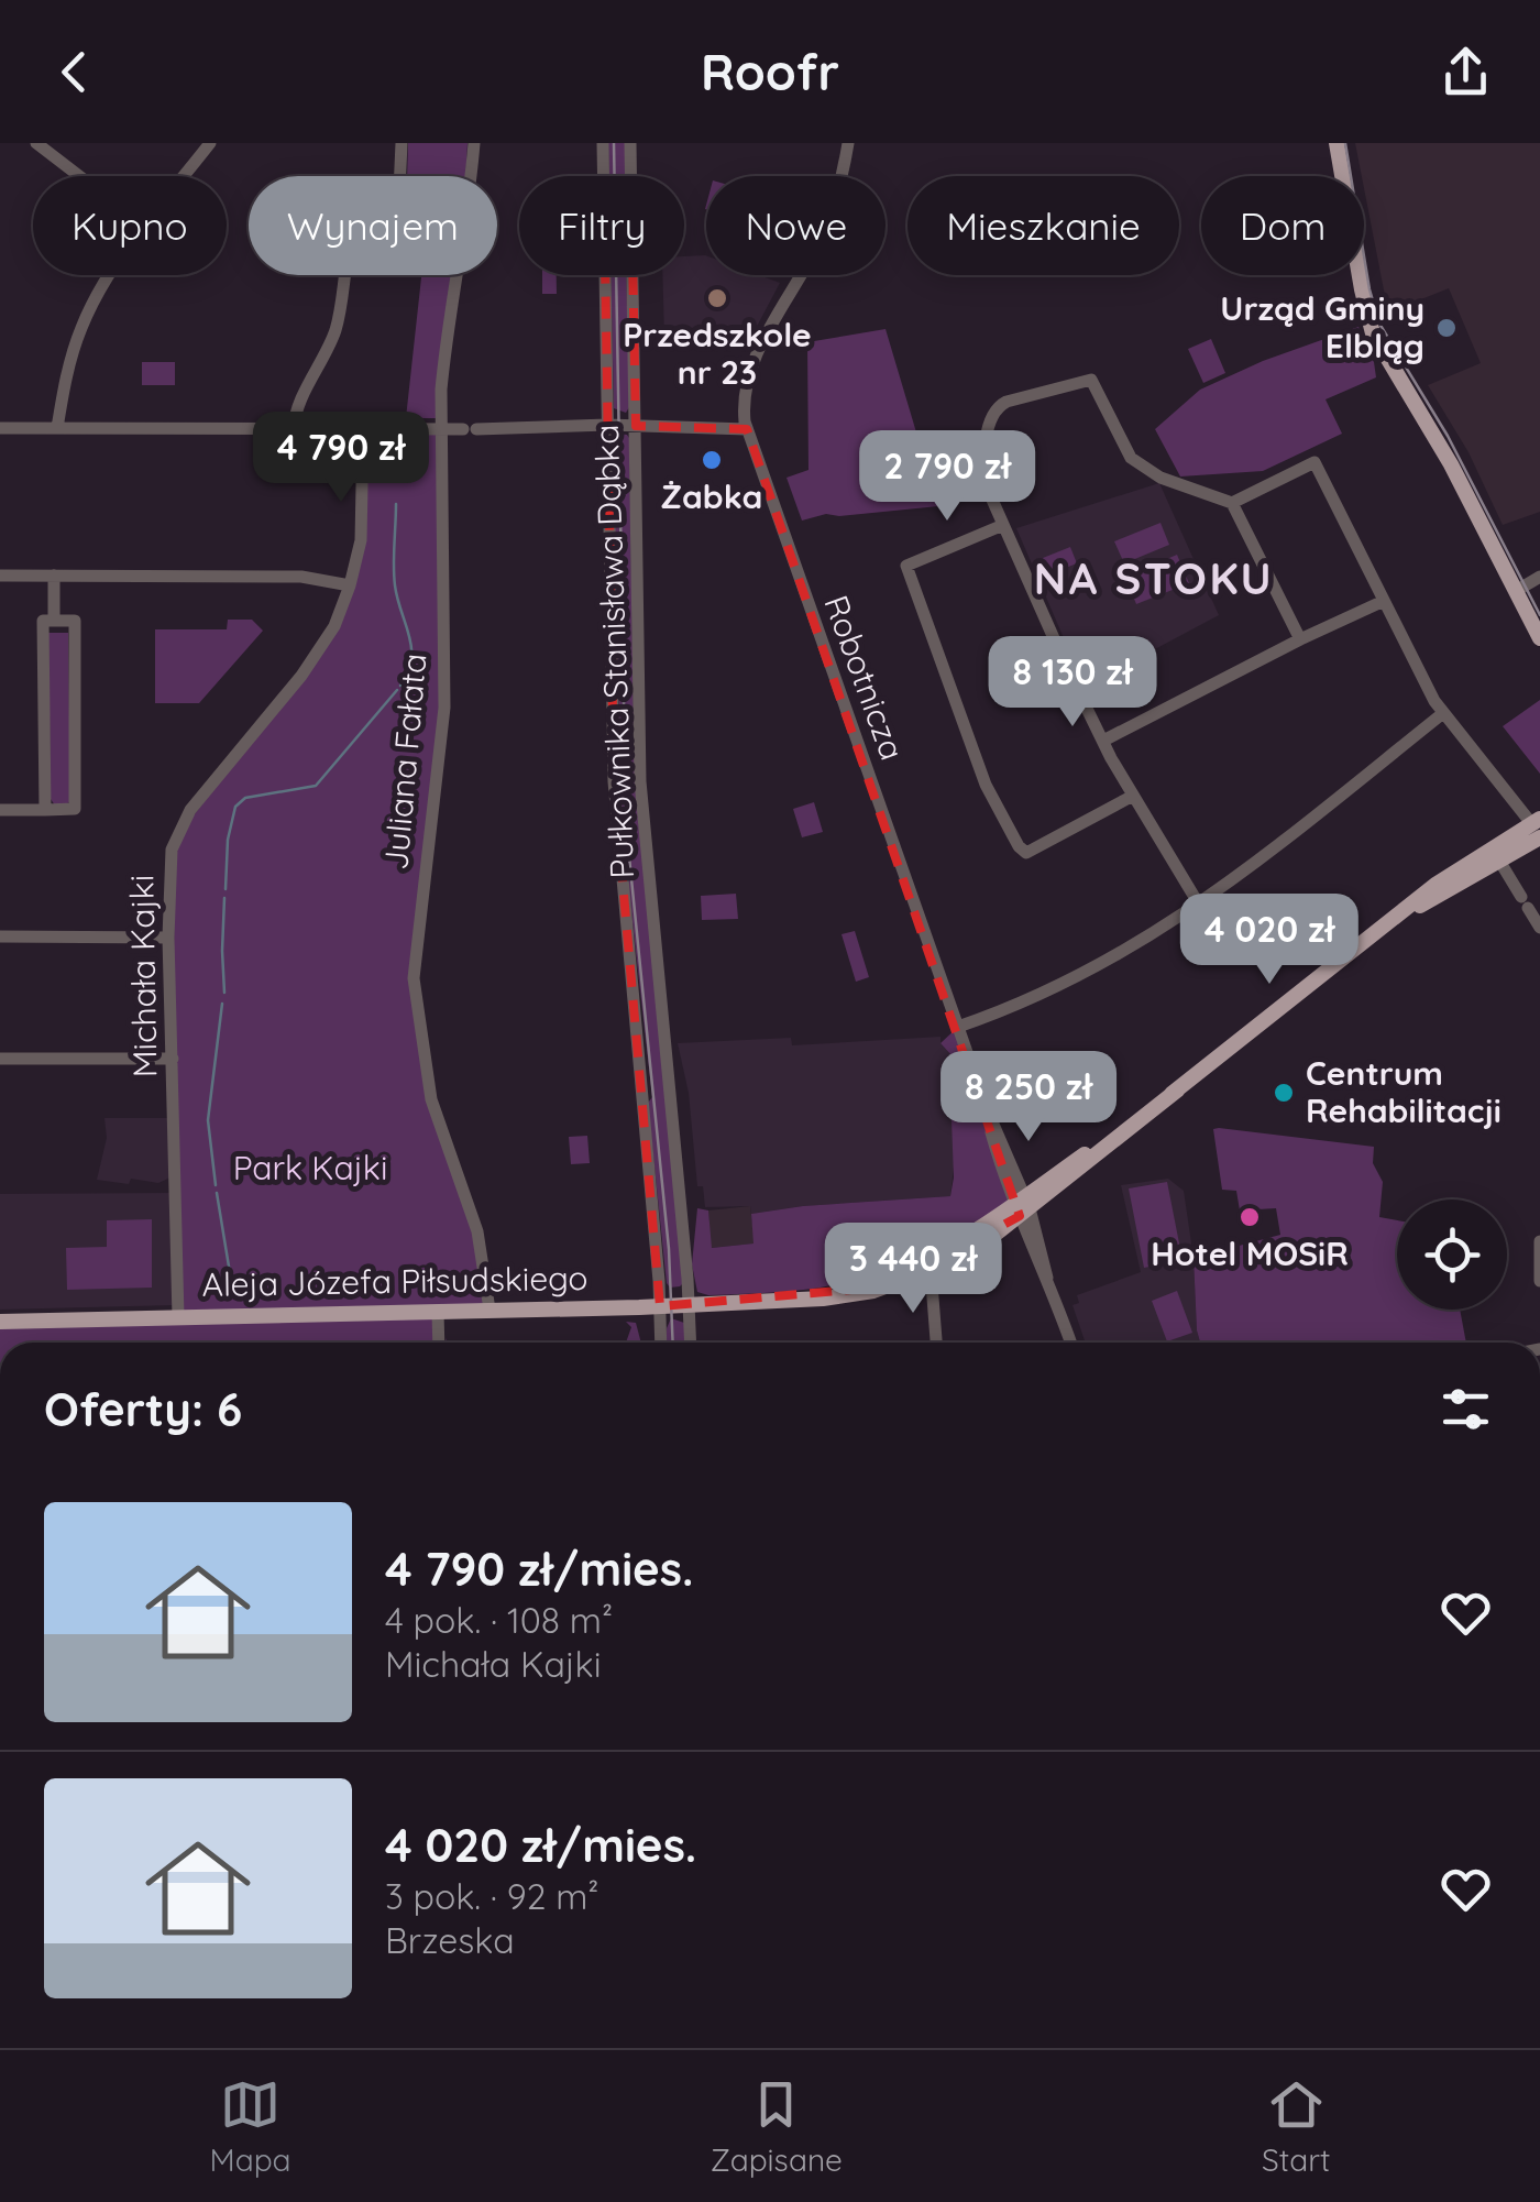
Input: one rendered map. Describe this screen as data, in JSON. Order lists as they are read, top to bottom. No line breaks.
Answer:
{"streets":{"main road":["Aleja Józefa Piłsudskiego"],"street":["Pułkownika Stanisława Dąbka","Robotnicza","Juliana Fałata","Michała Kajki"]},"crossings":[["Pułkownika Stanisława Dąbka","Aleja Józefa Piłsudskiego"],["Robotnicza","Aleja Józefa Piłsudskiego"],["Juliana Fałata","Aleja Józefa Piłsudskiego"],["Michała Kajki","Aleja Józefa Piłsudskiego"]],"districts":["NA STOKU"],"parks":["Park Kajki"],"places":["Przedszkole nr 23","Urząd Gminy Elbląg","Żabka","Centrum Rehabilitacji","Hotel MOSiR"],"page":{"header":"Roofr","chip":["Kupno","Wynajem","Filtry","Nowe","Mieszkanie","Dom"],"price":["4 790 zł","2 790 zł","8 130 zł","4 020 zł","8 250 zł","3 440 zł"],"heading":"Oferty: 6","list":[{"name":"4 790 zł/mies.","note":"4 pok. · 108 m² · Michała Kajki"},{"name":"4 020 zł/mies.","note":"3 pok. · 92 m² · Brzeska"}],"tabs":["Mapa","Zapisane","Start"]}}
